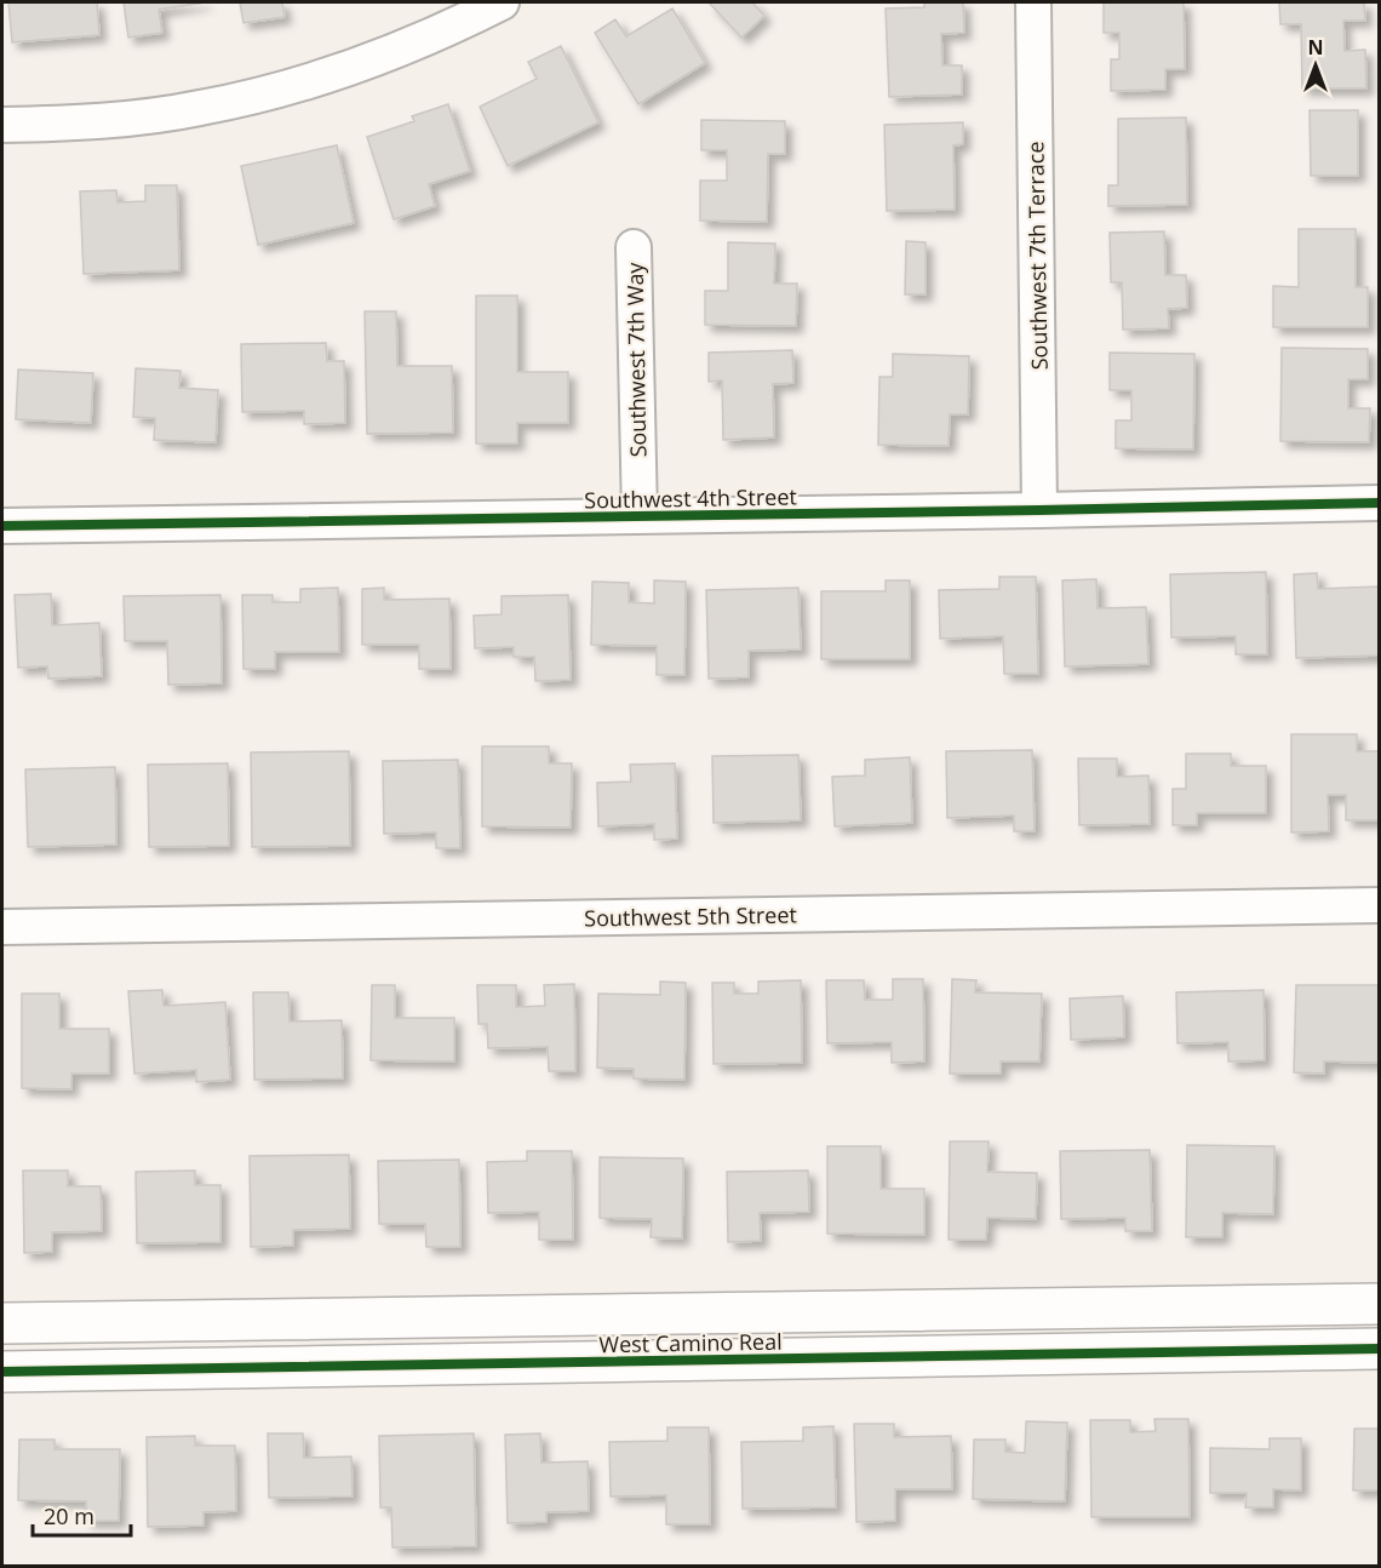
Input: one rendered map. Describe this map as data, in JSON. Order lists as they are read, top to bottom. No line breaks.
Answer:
{"streets":{"street":["Southwest 7th Terrace","Southwest 7th Way","Southwest 4th Street","Southwest 5th Street","West Camino Real"]},"crossings":[["Southwest 7th Terrace","Southwest 4th Street"],["Southwest 7th Way","Southwest 4th Street"]],"scale_bar":"20 m","north":"top"}
